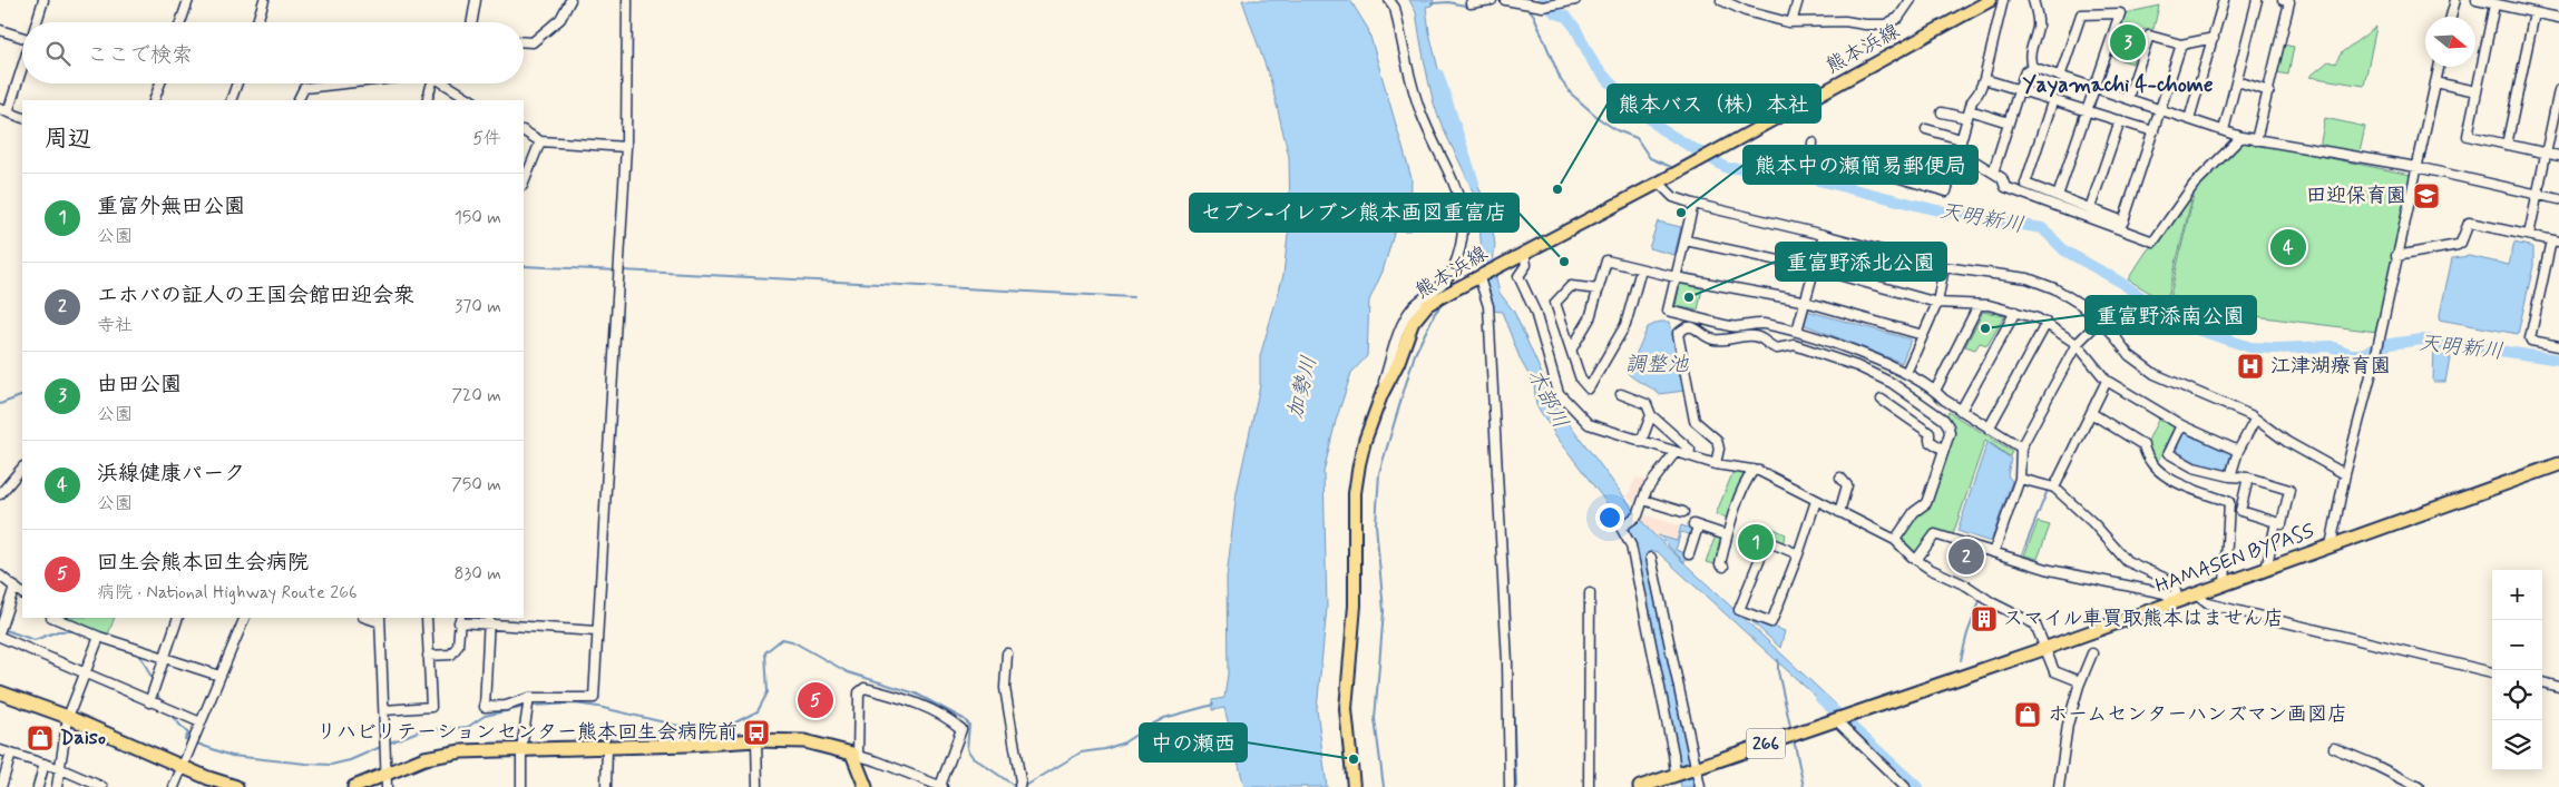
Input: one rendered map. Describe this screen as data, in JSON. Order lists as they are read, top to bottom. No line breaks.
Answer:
{"streets":{"highway":["HAMASEN BYPASS","266"],"main road":["熊本浜線"]},"districts":["Yayamachi 4-chome"],"water":["天明新川","調整池","加勢川","木部川"],"places":{"other":["熊本バス（株）本社","熊本中の瀬簡易郵便局","セブン-イレブン熊本画図重富店","重富野添北公園","重富野添南公園","中の瀬西"],"school or university":["田迎保育園"],"hospital":["江津湖療育園"],"building":["スマイル車買取熊本はません店"],"shop":["ホームセンターハンズマン画図店","Daiso"],"bus stop":["リハビリテーションセンター熊本回生会病院前"]},"north":"right","page":{"pins":["3","4","1","2","5"],"search":"ここで検索","heading":["周辺","5件"],"list":[{"mark":"1","name":"重富外無田公園","note":"公園","value":"150 m"},{"mark":"2","name":"エホバの証人の王国会館田迎会衆","note":"寺社","value":"370 m"},{"mark":"3","name":"由田公園","note":"公園","value":"720 m"},{"mark":"4","name":"浜線健康パーク","note":"公園","value":"750 m"},{"mark":"5","name":"回生会熊本回生会病院","note":"病院 · National Highway Route 266","value":"830 m"}],"map_buttons":["+","−"]}}
